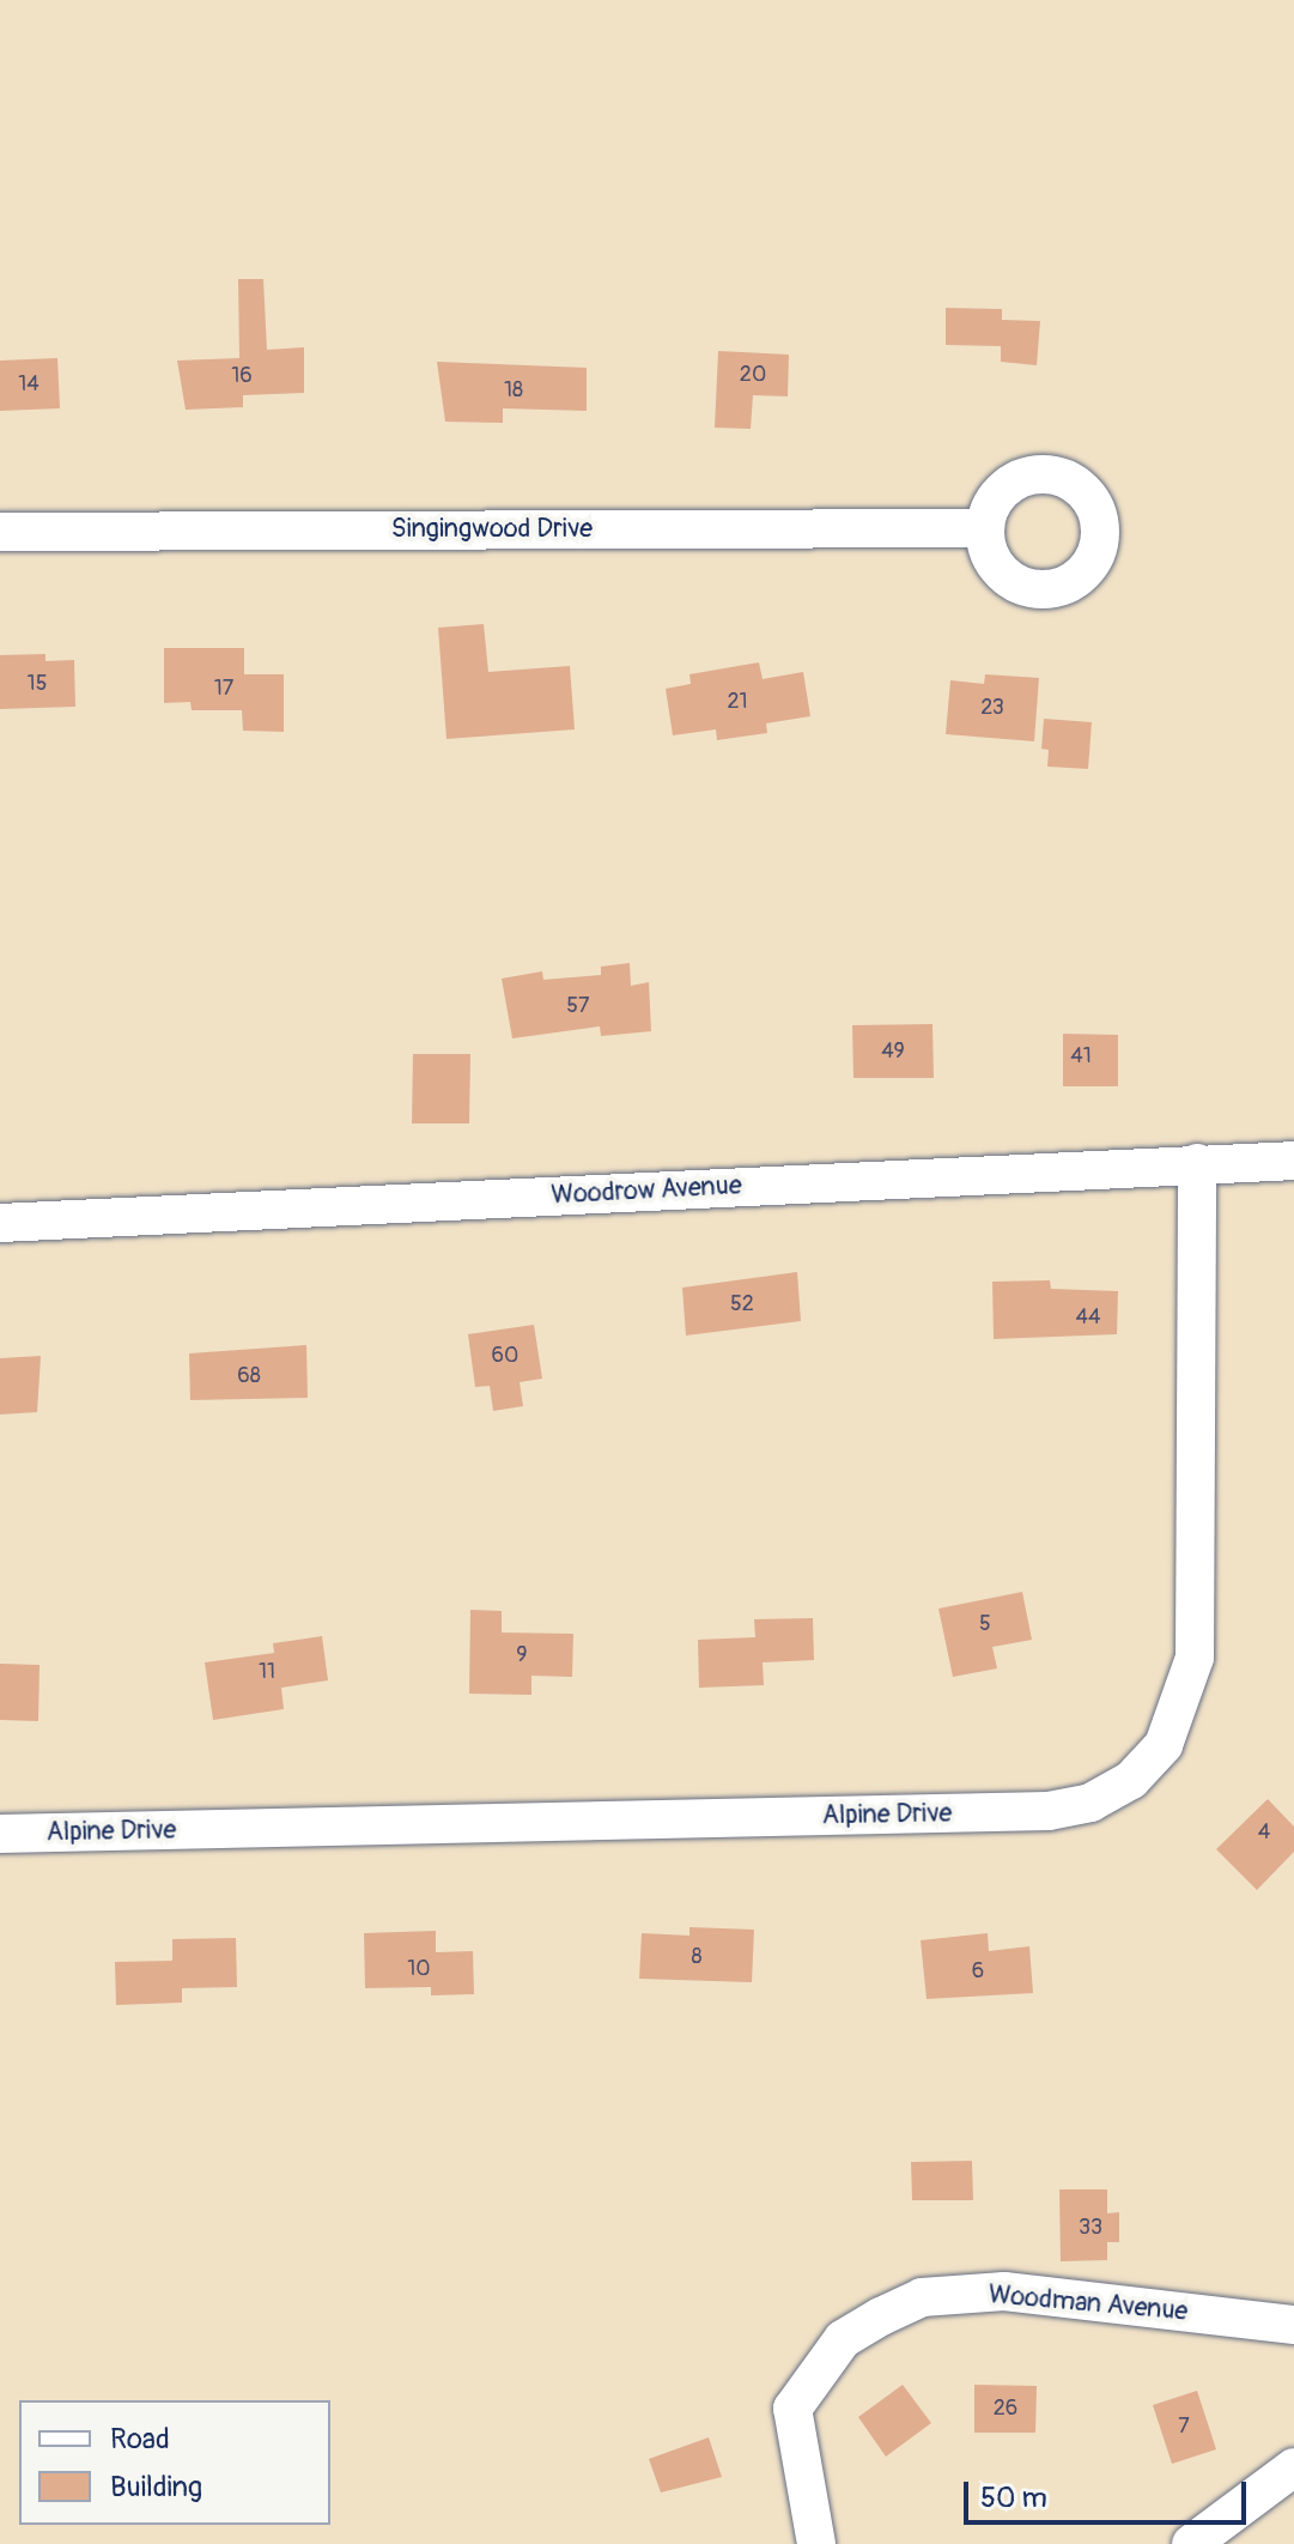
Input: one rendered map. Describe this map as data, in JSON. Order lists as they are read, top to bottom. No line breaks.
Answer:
{"streets":{"street":["Singingwood Drive","Woodrow Avenue","Alpine Drive","Woodman Avenue"]},"crossings":[["Woodrow Avenue","Alpine Drive"]],"house_numbers":["20","16","14","18","15","17","21","23","57","49","41","52","44","60","68","5","9","11","4","8","10","6","33","26","7"],"legend":["Road","Building"],"scale_bar":"50 m"}
